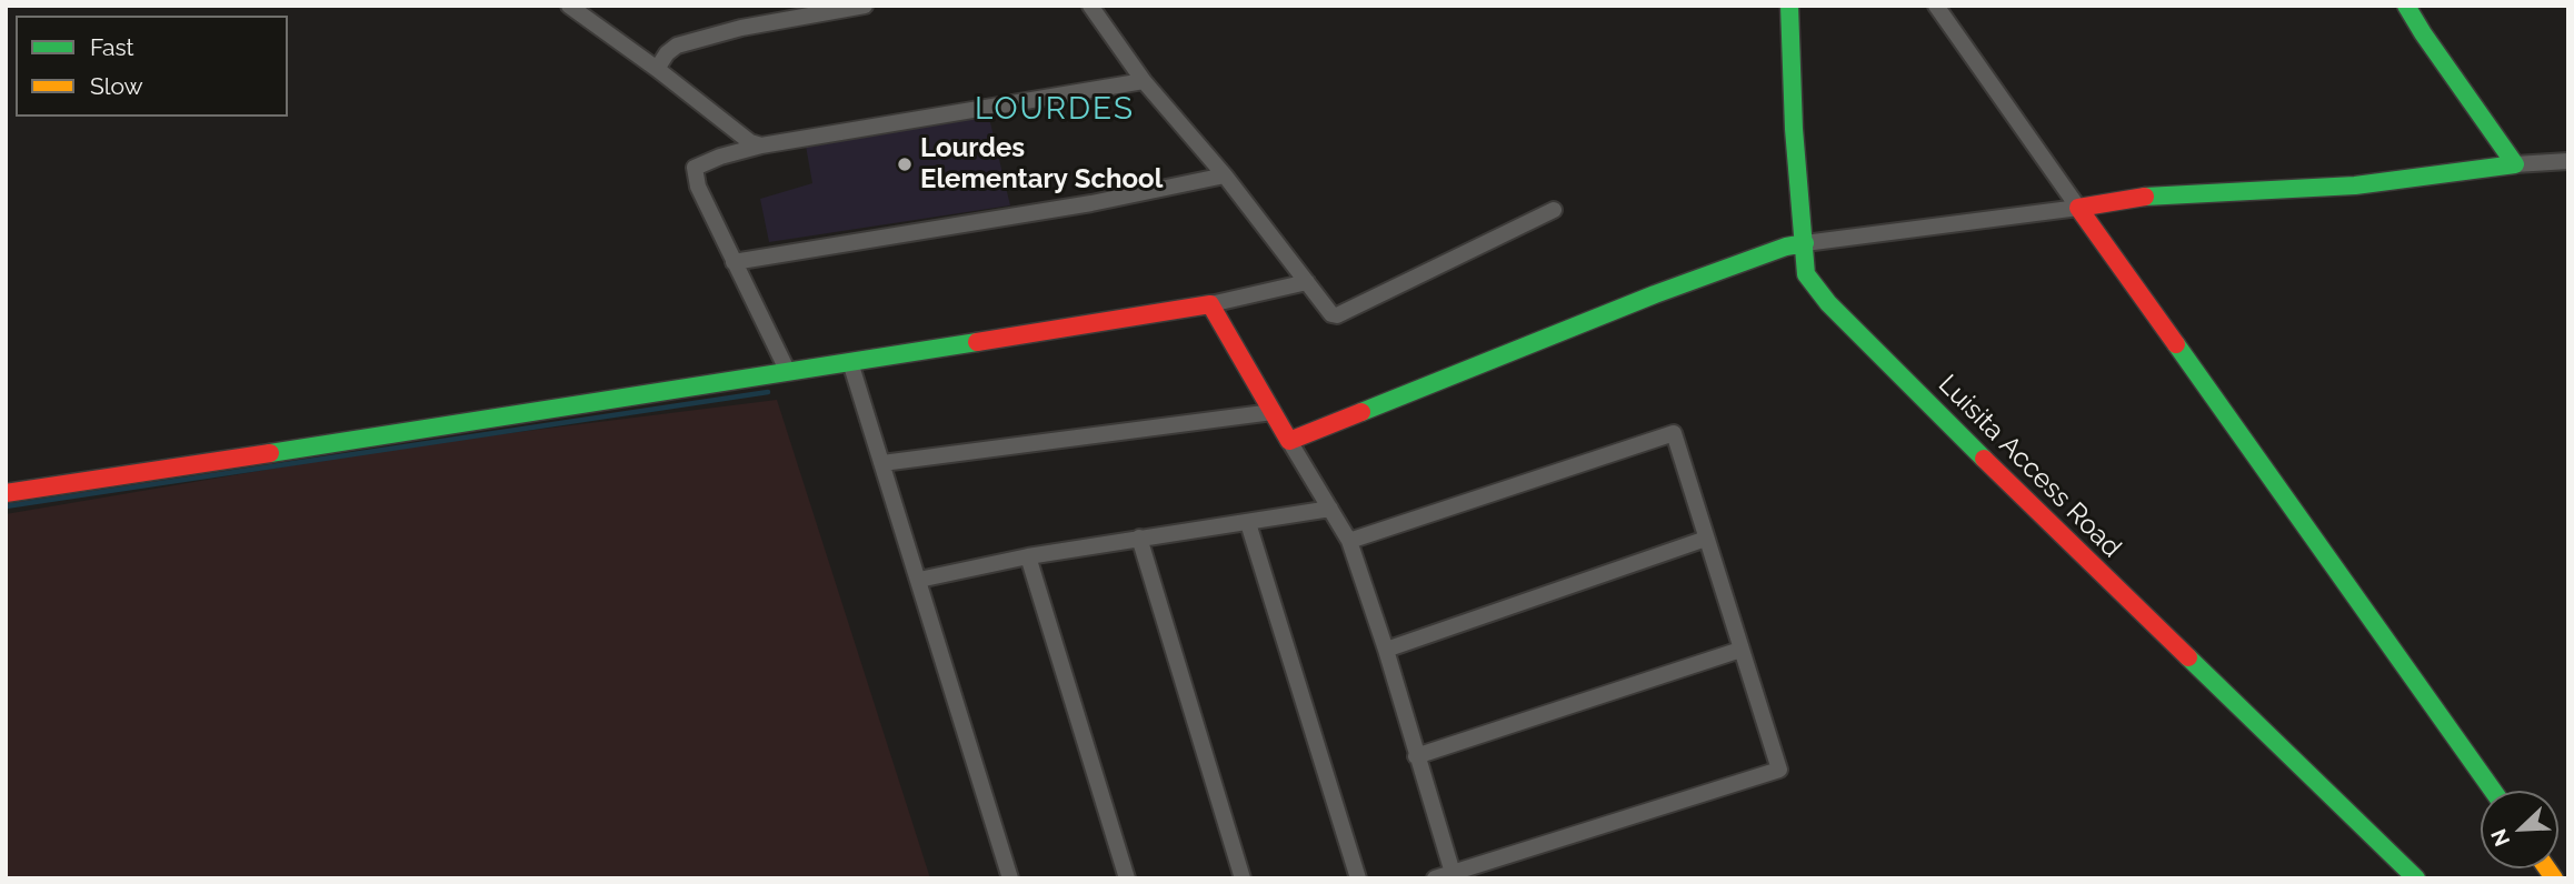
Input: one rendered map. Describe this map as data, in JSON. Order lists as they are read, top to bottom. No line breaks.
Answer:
{"streets":{"street":["Luisita Access Road"]},"districts":["LOURDES"],"places":["Lourdes Elementary School"],"legend":["Fast","Slow"],"north":"bottom left"}
